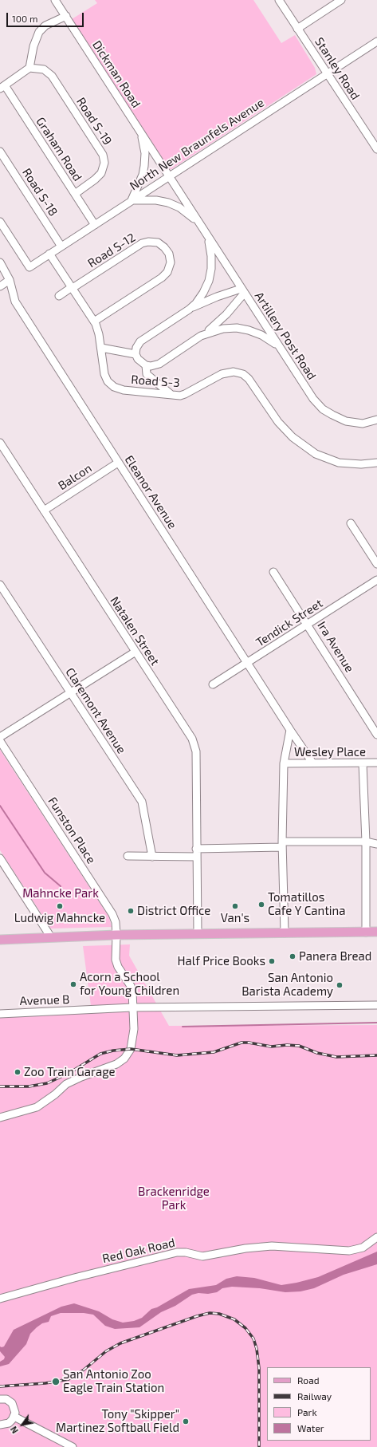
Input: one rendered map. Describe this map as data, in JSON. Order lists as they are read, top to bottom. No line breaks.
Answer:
{"streets":{"street":["Stanley Road","Dickman Road","Road S-19","North New Braunfels Avenue","Graham Road","Road S-18","Road S-12","Artillery Post Road","Road S-3","Balcon","Eleanor Avenue","Tendick Street","Natalen Street","Ira Avenue","Claremont Avenue","Wesley Place","Funston Place","Avenue B","Red Oak Road"]},"crossings":[["Stanley Road","North New Braunfels Avenue"],["Dickman Road","North New Braunfels Avenue"],["Dickman Road","Artillery Post Road"],["Road S-19","Graham Road"],["North New Braunfels Avenue","Graham Road"],["North New Braunfels Avenue","Road S-18"],["North New Braunfels Avenue","Artillery Post Road"],["North New Braunfels Avenue","Road S-3"],["Road S-12","Road S-3"],["Balcon","Eleanor Avenue"],["Balcon","Natalen Street"],["Eleanor Avenue","Tendick Street"],["Eleanor Avenue","Wesley Place"],["Tendick Street","Ira Avenue"],["Funston Place","Avenue B"]],"parks":["Mahncke Park","Brackenridge Park"],"places":["Tomatillos Cafe Y Cantina","Ludwig Mahncke","Van's","District Office","Panera Bread","Half Price Books","Acorn a School for Young Children","San Antonio Barista Academy","Zoo Train Garage","San Antonio Zoo Eagle Train Station","Tony \"Skipper\" Martinez Softball Field"],"legend":["Road","Railway","Park","Water"],"scale_bar":"100 m","north":"bottom left"}
